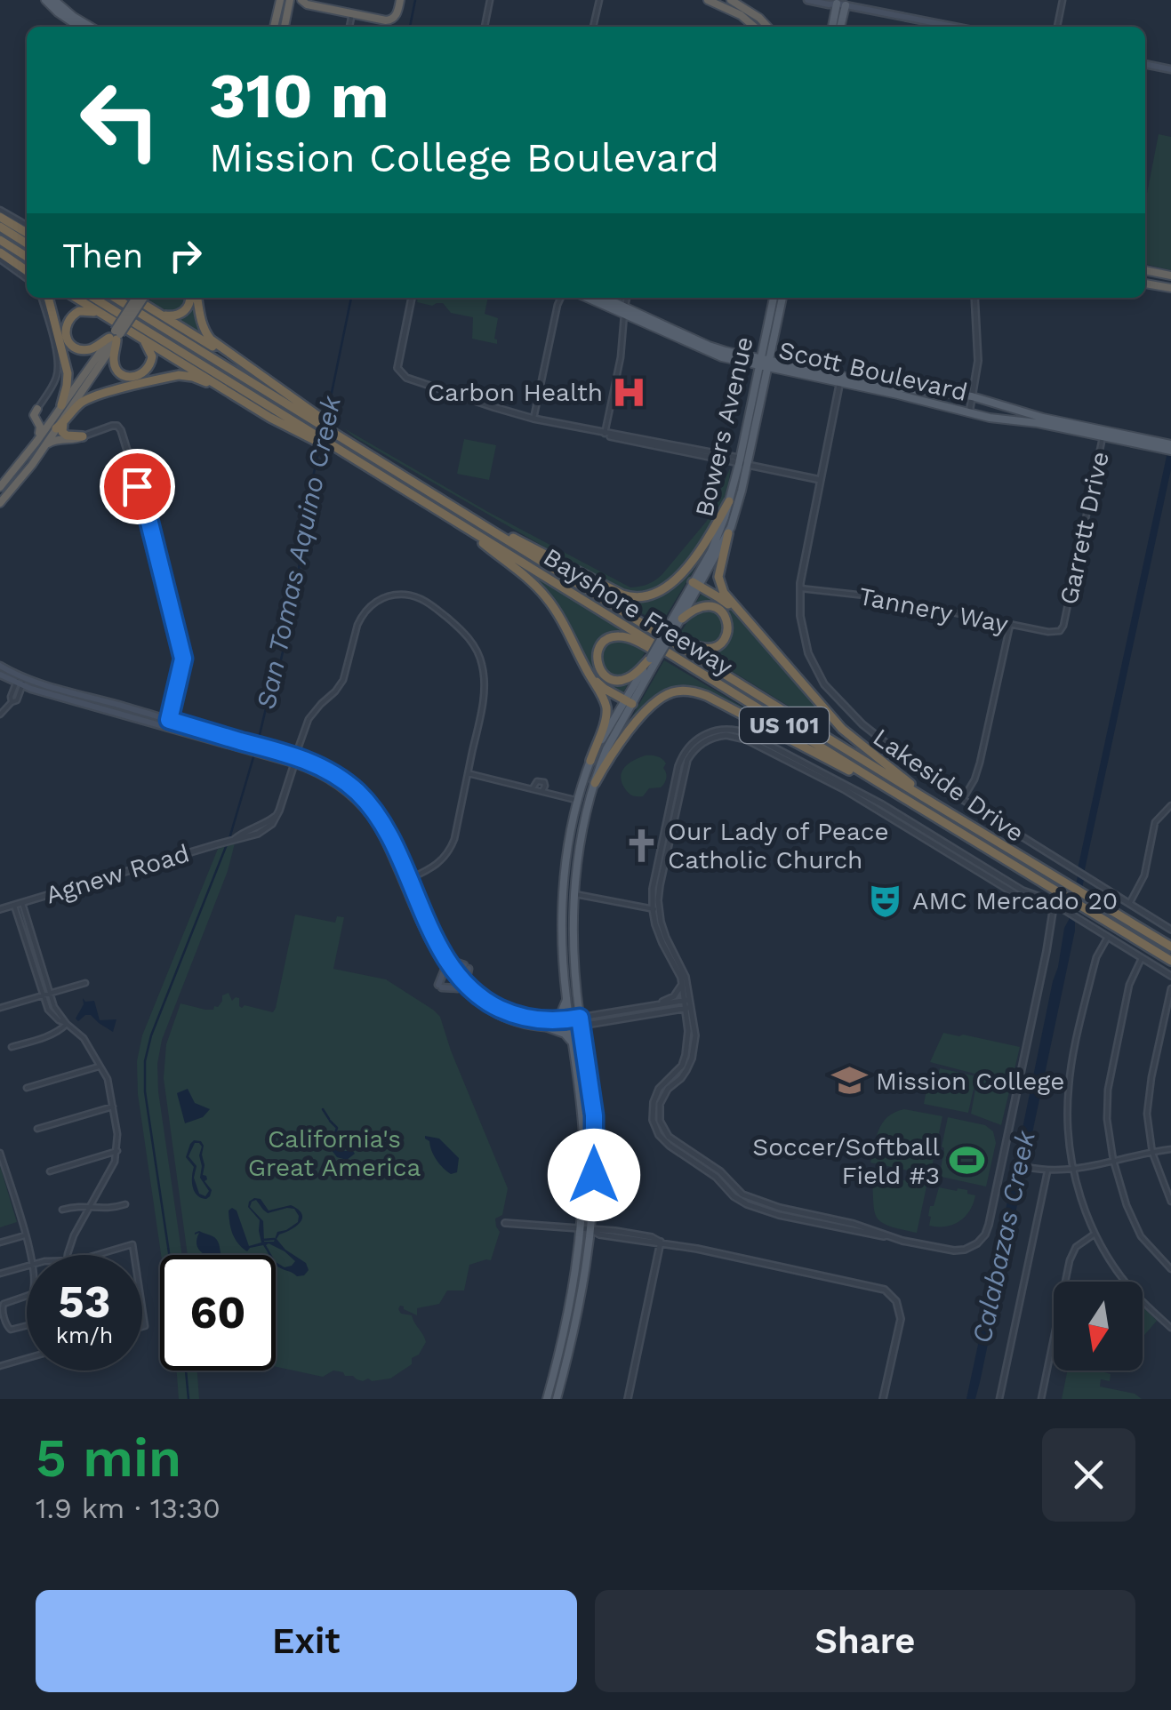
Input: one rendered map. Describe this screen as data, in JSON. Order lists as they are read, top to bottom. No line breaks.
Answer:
{"streets":{"highway":["Bayshore Freeway","US 101"],"main road":["Scott Boulevard","Bowers Avenue"],"street":["Garrett Drive","Tannery Way","Lakeside Drive","Agnew Road"]},"crossings":[["Scott Boulevard","Bowers Avenue"],["Scott Boulevard","Garrett Drive"],["Scott Boulevard","Lakeside Drive"],["Garrett Drive","Tannery Way"],["Tannery Way","Lakeside Drive"]],"water":["San Tomas Aquino Creek","Calabazas Creek"],"parks":["California's Great America"],"places":{"hospital":["Carbon Health"],"church":["Our Lady of Peace Catholic Church"],"theatre":["AMC Mercado 20"],"school or university":["Mission College"],"sports":["Soccer/Softball Field #3"]},"north":"bottom","page":{"turn":["310 m","Mission College Boulevard"],"then":"Then","speed":"53 km/h","limit":"60","heading":["5 min","1.9 km · 13:30"],"buttons":["Exit","Share"]}}
